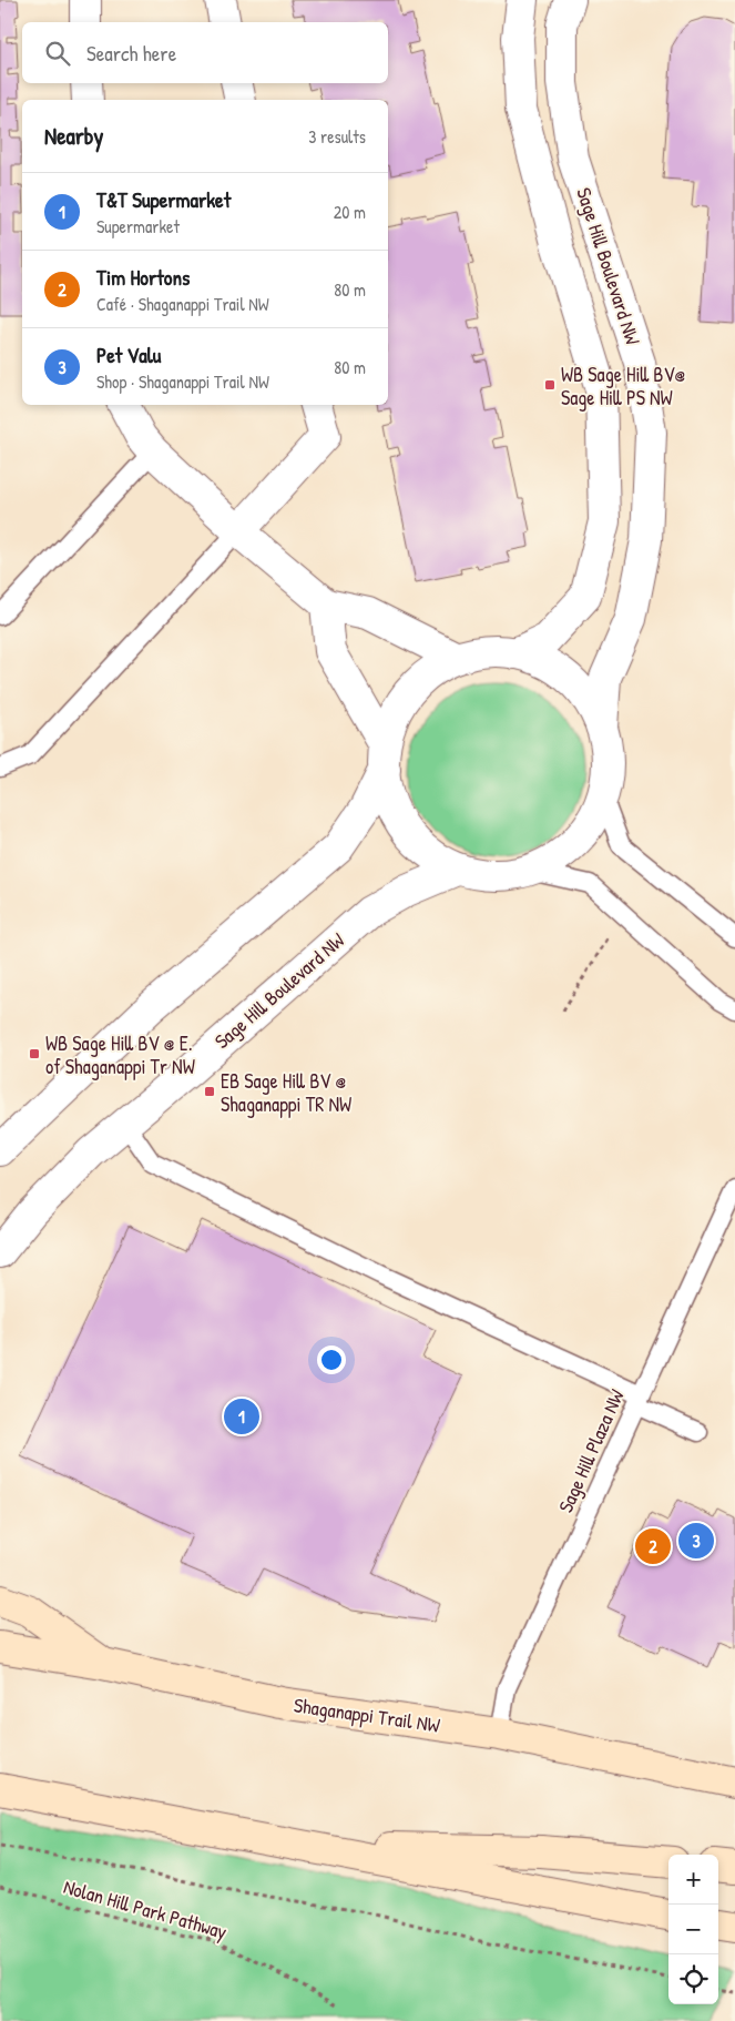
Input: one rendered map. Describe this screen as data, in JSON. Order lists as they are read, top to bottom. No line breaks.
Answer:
{"streets":{"main road":["Shaganappi Trail NW"],"street":["Sage Hill Boulevard NW"],"lane":["Sage Hill Plaza NW"],"path":["Nolan Hill Park Pathway"]},"crossings":[["Sage Hill Plaza NW","Shaganappi Trail NW"]],"places":{"transit":["WB Sage Hill BV@ Sage Hill PS NW","WB Sage Hill BV @ E. of Shaganappi Tr NW","EB Sage Hill BV @ Shaganappi TR NW"]},"page":{"search":"Search here","heading":["Nearby","3 results"],"list":[{"mark":"1","name":"T&T Supermarket","note":"Supermarket","value":"20 m"},{"mark":"2","name":"Tim Hortons","note":"Café · Shaganappi Trail NW","value":"80 m"},{"mark":"3","name":"Pet Valu","note":"Shop · Shaganappi Trail NW","value":"80 m"}],"pins":["1","3","2"],"map_buttons":["+","−"]}}
